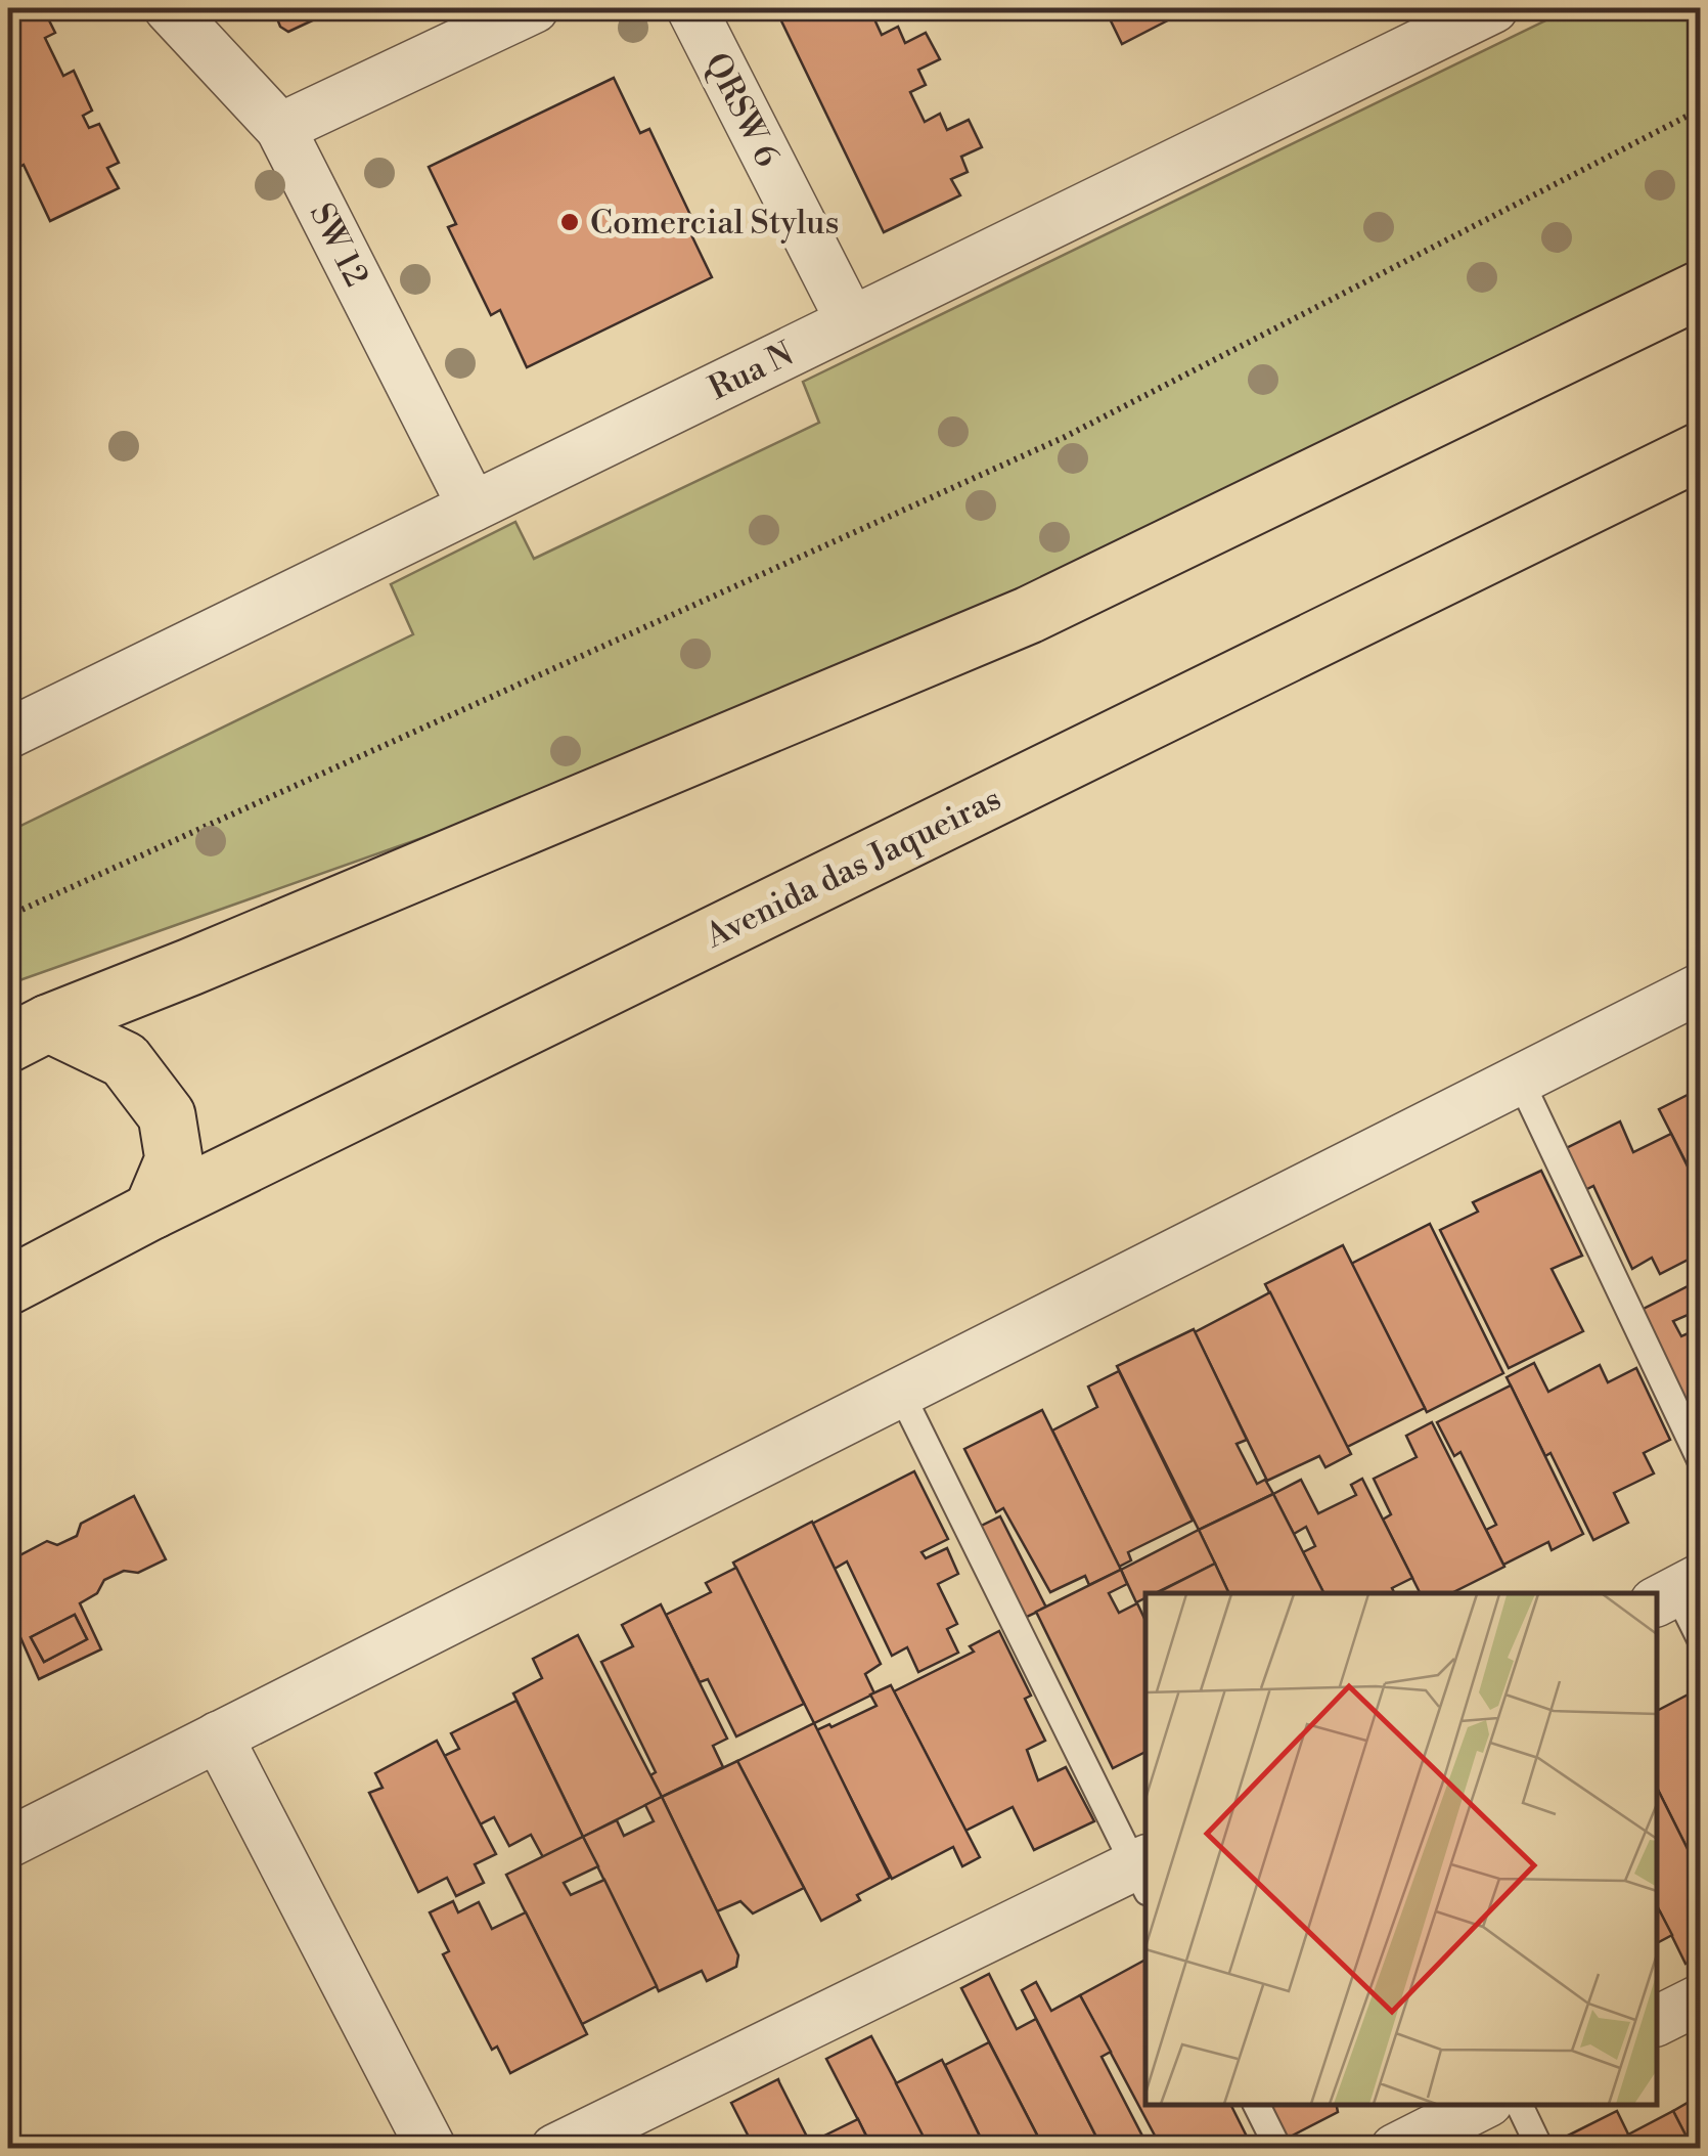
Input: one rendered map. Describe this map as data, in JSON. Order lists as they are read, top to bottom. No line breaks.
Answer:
{"streets":{"main road":["Avenida das Jaqueiras"],"street":["QRSW 6","SW 12","Rua N"]},"crossings":[["QRSW 6","Rua N"],["SW 12","Rua N"]],"places":["Comercial Stylus"]}
